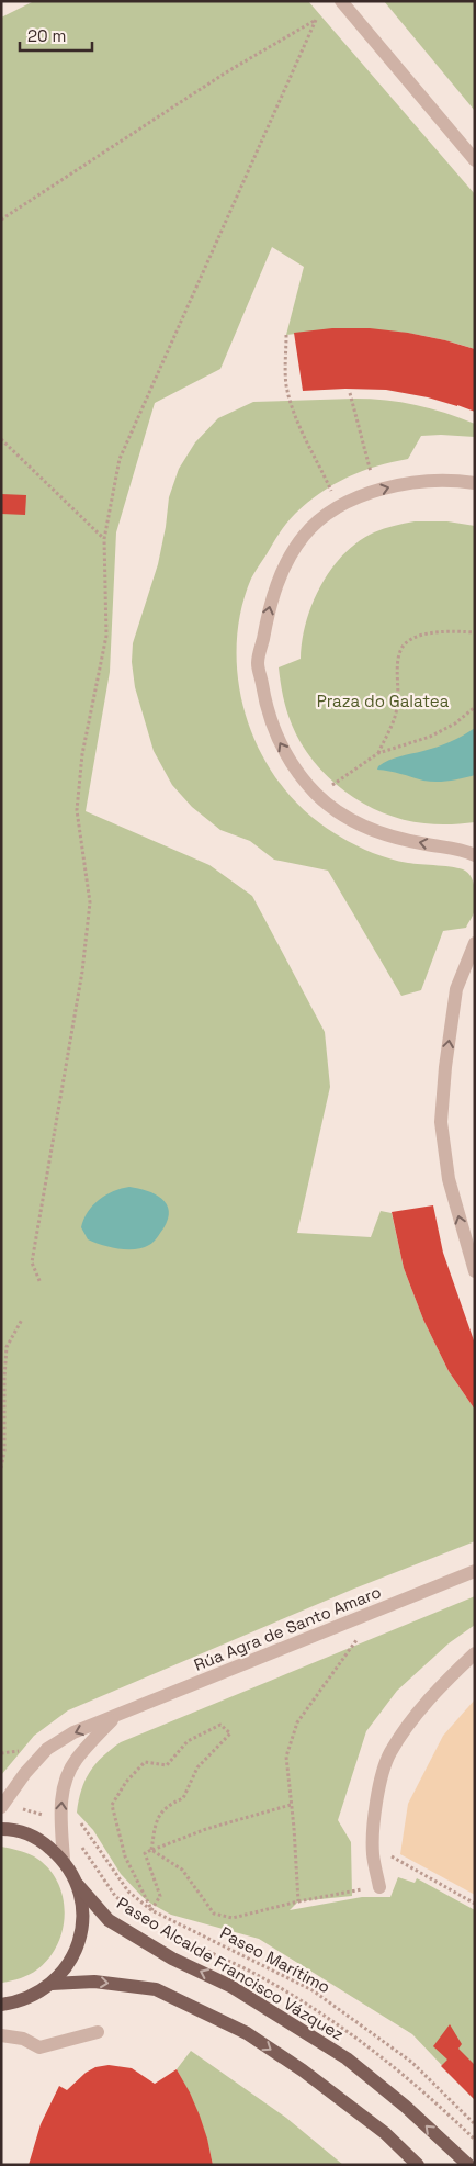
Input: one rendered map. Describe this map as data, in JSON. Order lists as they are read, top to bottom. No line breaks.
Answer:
{"streets":{"main road":["Paseo Alcalde Francisco Vázquez"],"street":["Rúa Agra de Santo Amaro"],"path":["Paseo Marítimo"]},"parks":["Praza do Galatea"],"scale_bar":"20 m"}
